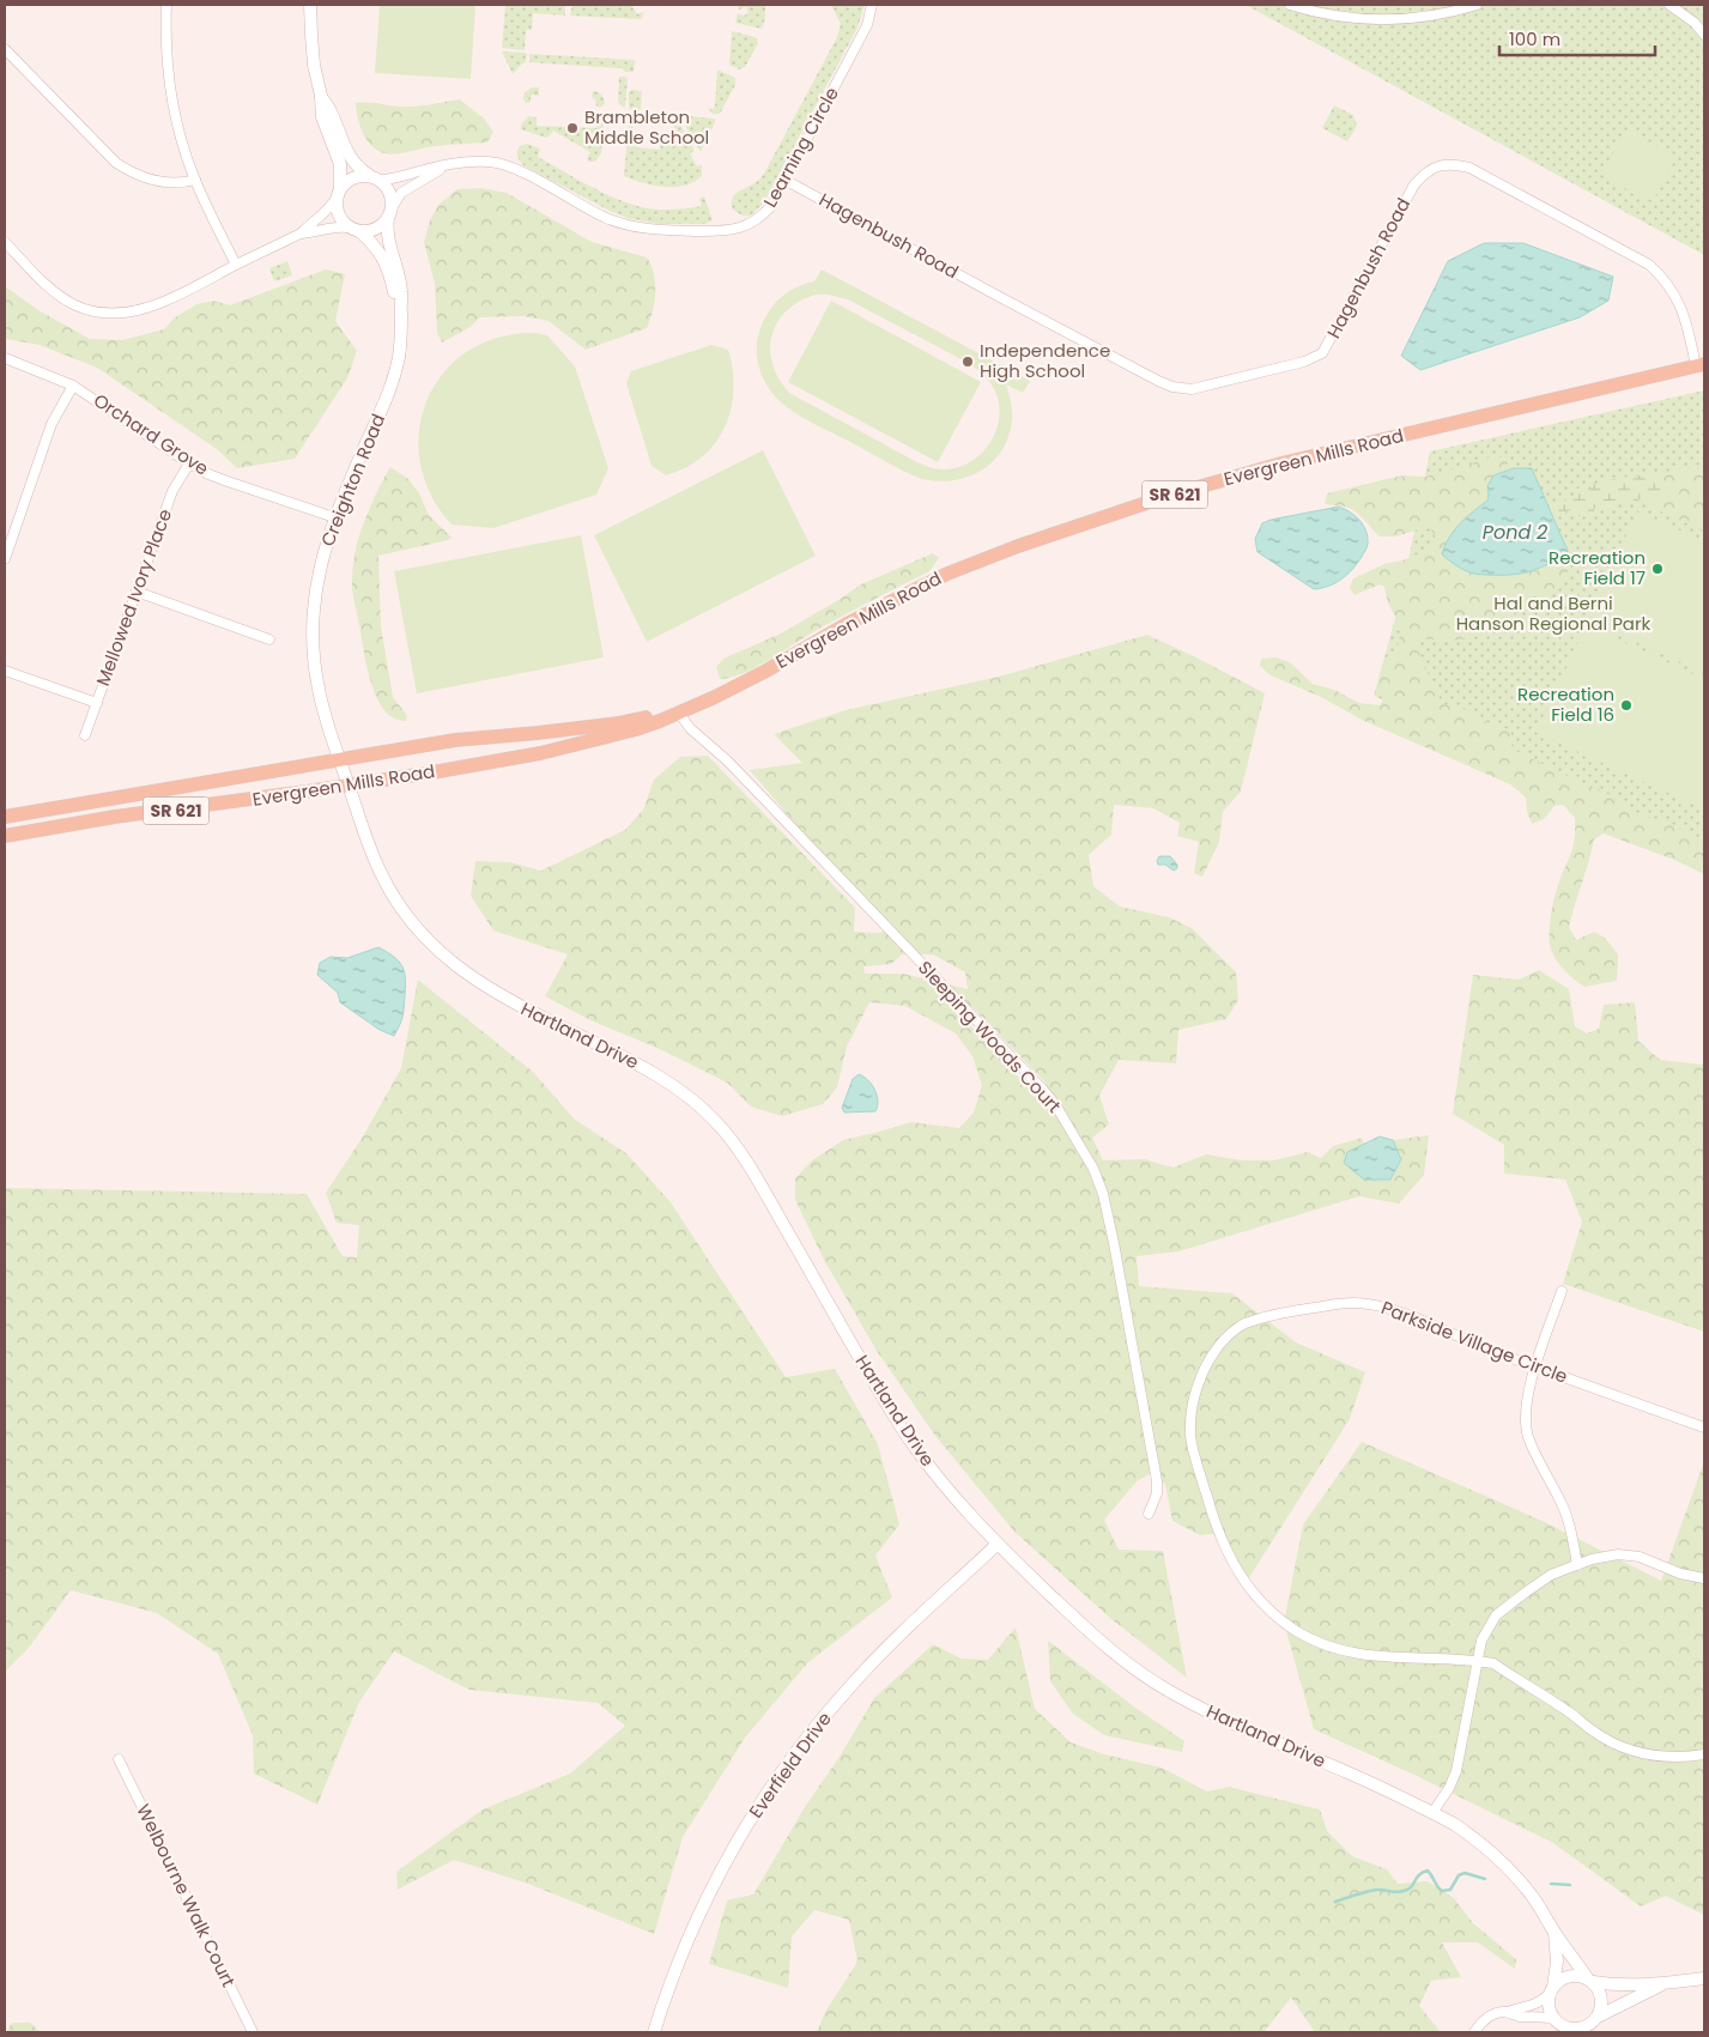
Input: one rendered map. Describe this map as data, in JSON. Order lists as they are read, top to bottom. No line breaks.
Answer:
{"streets":{"main road":["Evergreen Mills Road","Creighton Road","SR 621","Hartland Drive","Everfield Drive"],"street":["Learning Circle","Hagenbush Road","Orchard Grove","Mellowed Ivory Place","Sleeping Woods Court","Parkside Village Circle","Welbourne Walk Court"]},"crossings":[["Learning Circle","Hagenbush Road"],["Learning Circle","Creighton Road"],["Hagenbush Road","Evergreen Mills Road"],["Orchard Grove","Creighton Road"],["Orchard Grove","Mellowed Ivory Place"],["Evergreen Mills Road","Creighton Road"],["Evergreen Mills Road","Hartland Drive"],["Evergreen Mills Road","Sleeping Woods Court"],["Creighton Road","Hartland Drive"],["Hartland Drive","Everfield Drive"]],"water":["Pond 2"],"parks":["Hal and Berni Hanson Regional Park"],"places":["Brambleton Middle School","Independence High School","Recreation Field 17","Recreation Field 16"],"scale_bar":"100 m"}
